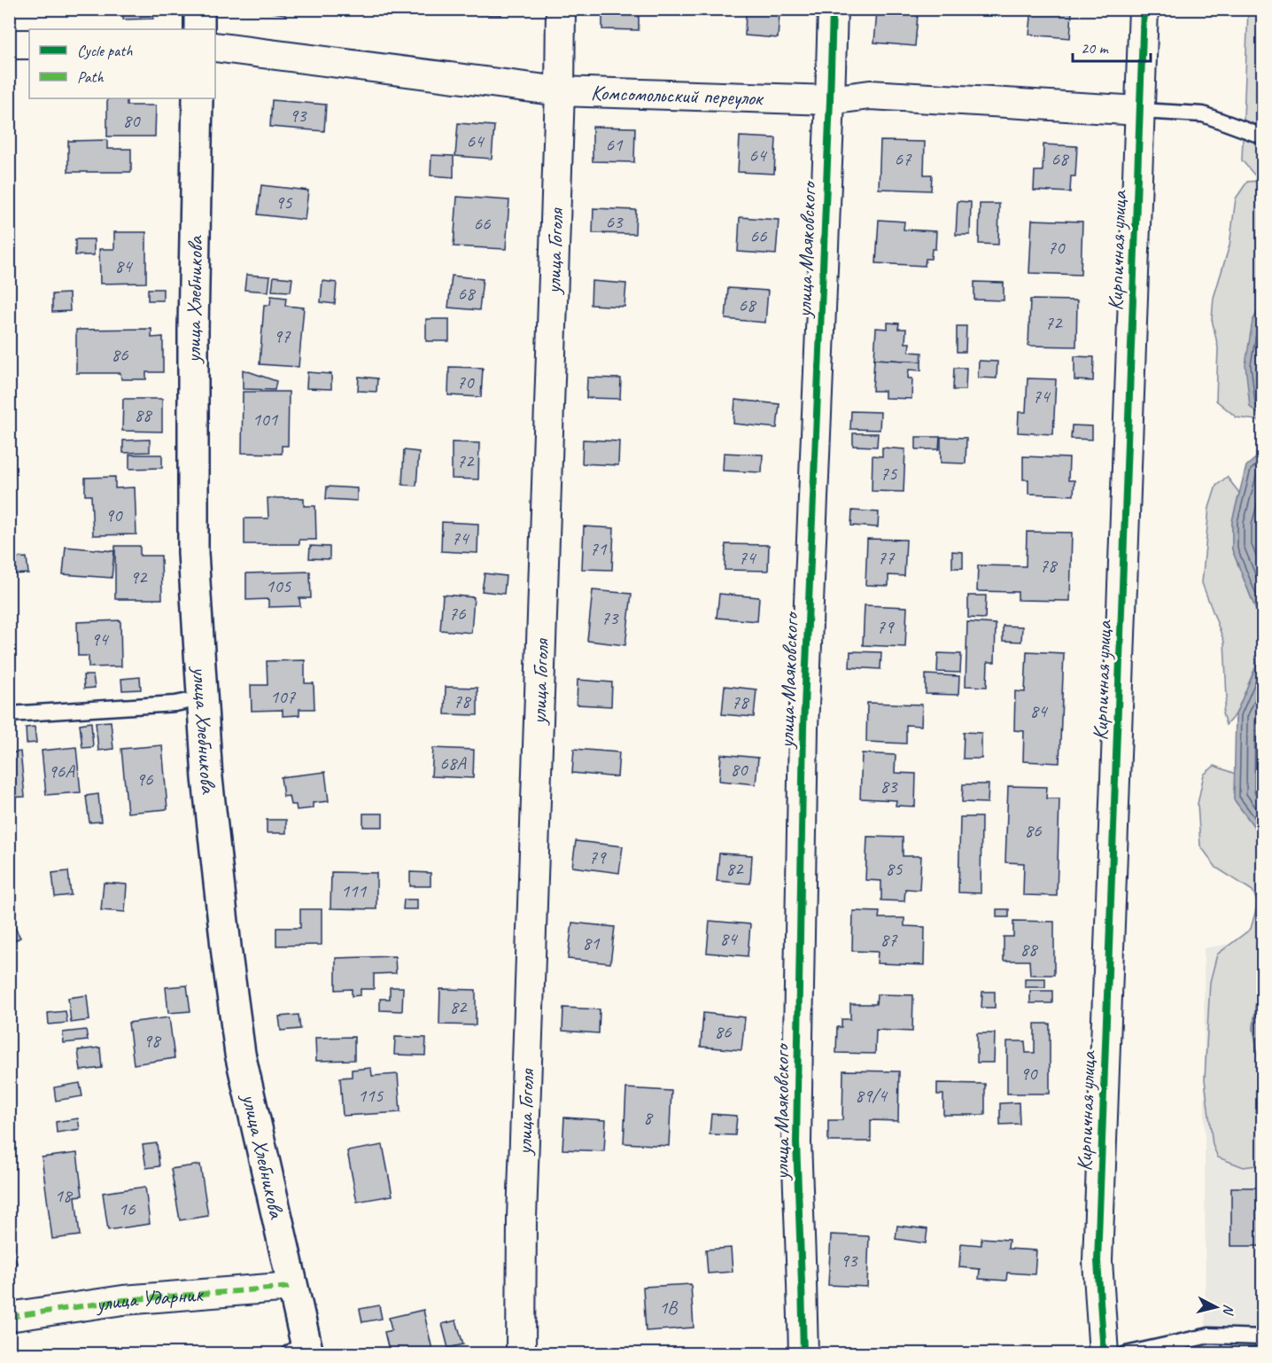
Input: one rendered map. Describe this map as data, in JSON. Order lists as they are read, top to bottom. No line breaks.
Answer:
{"streets":{"street":["Комсомольский переулок","улица Маяковского","улица Гоголя","Кирпичная улица","улица Хлебникова","улица Ударник"]},"crossings":[["Комсомольский переулок","улица Маяковского"],["Комсомольский переулок","улица Гоголя"],["Комсомольский переулок","Кирпичная улица"],["улица Хлебникова","улица Ударник"]],"house_numbers":["93","80","64","61","64","67","68","95","63","66","66","70","84","68","68","72","97","86","70","74","88","101","72","75","90","74","71","74","77","78","92","105","76","73","79","94","107","78","78","84","68А","80","96А","96","83","86","79","82","85","111","84","87","81","88","82","86","98","90","115","89/4","8","18","16","93","1В"],"legend":["Cycle path","Path"],"scale_bar":"20 m","north":"right"}
